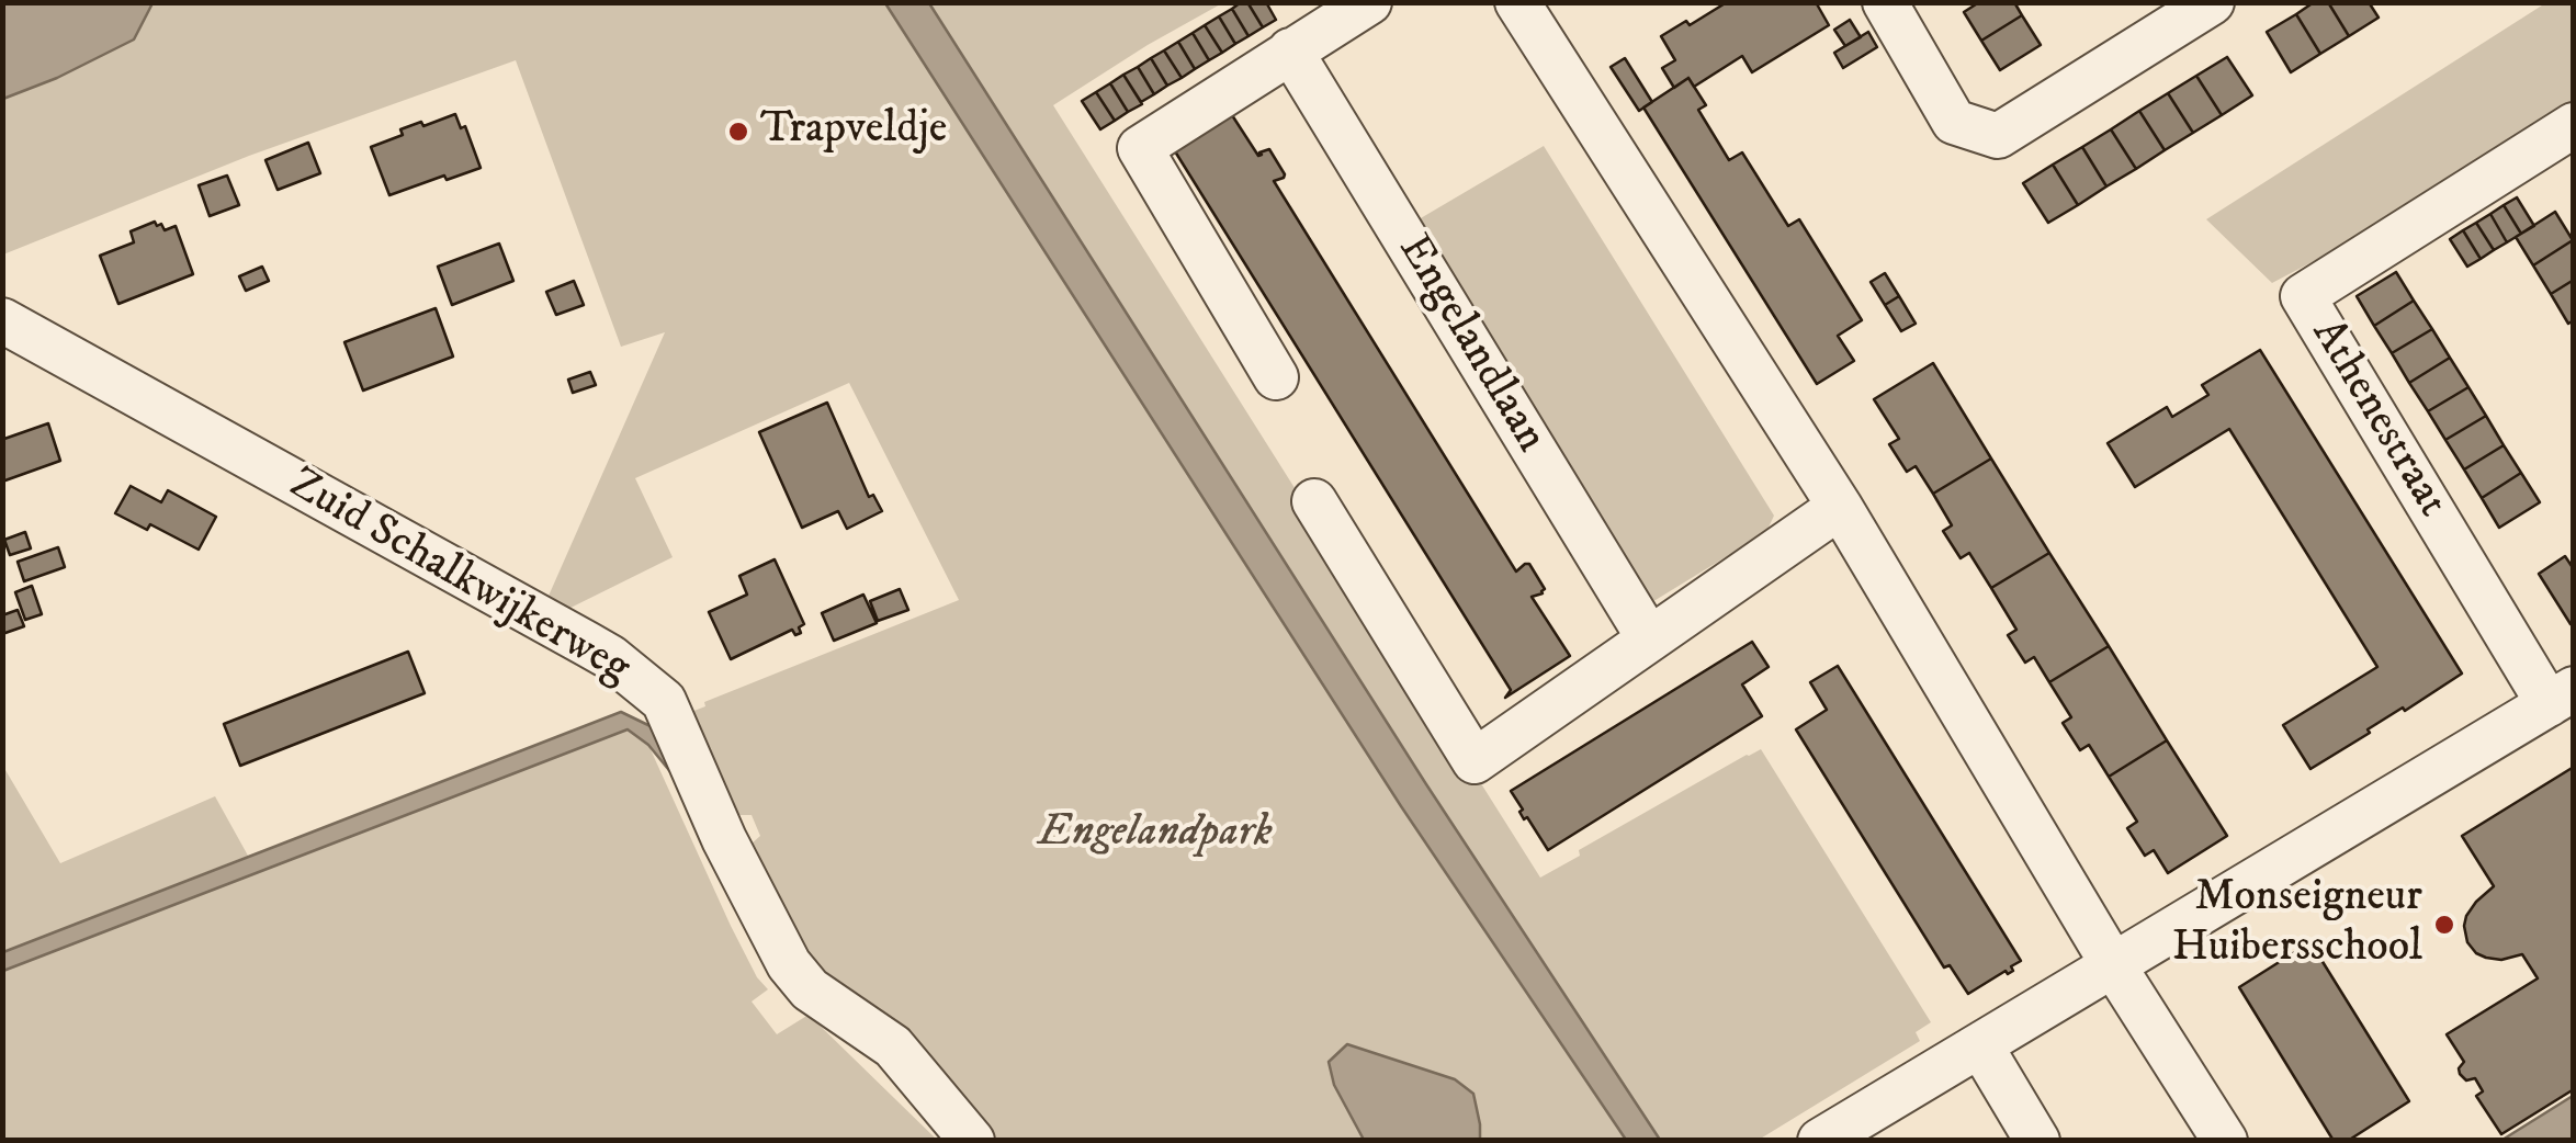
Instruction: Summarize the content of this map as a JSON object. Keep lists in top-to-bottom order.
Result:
{
  "streets": {
    "street": ["Engelandlaan", "Athenestraat", "Zuid Schalkwijkerweg"]
  },
  "parks": ["Engelandpark"],
  "places": ["Trapveldje", "Monseigneur Huibersschool"]
}
